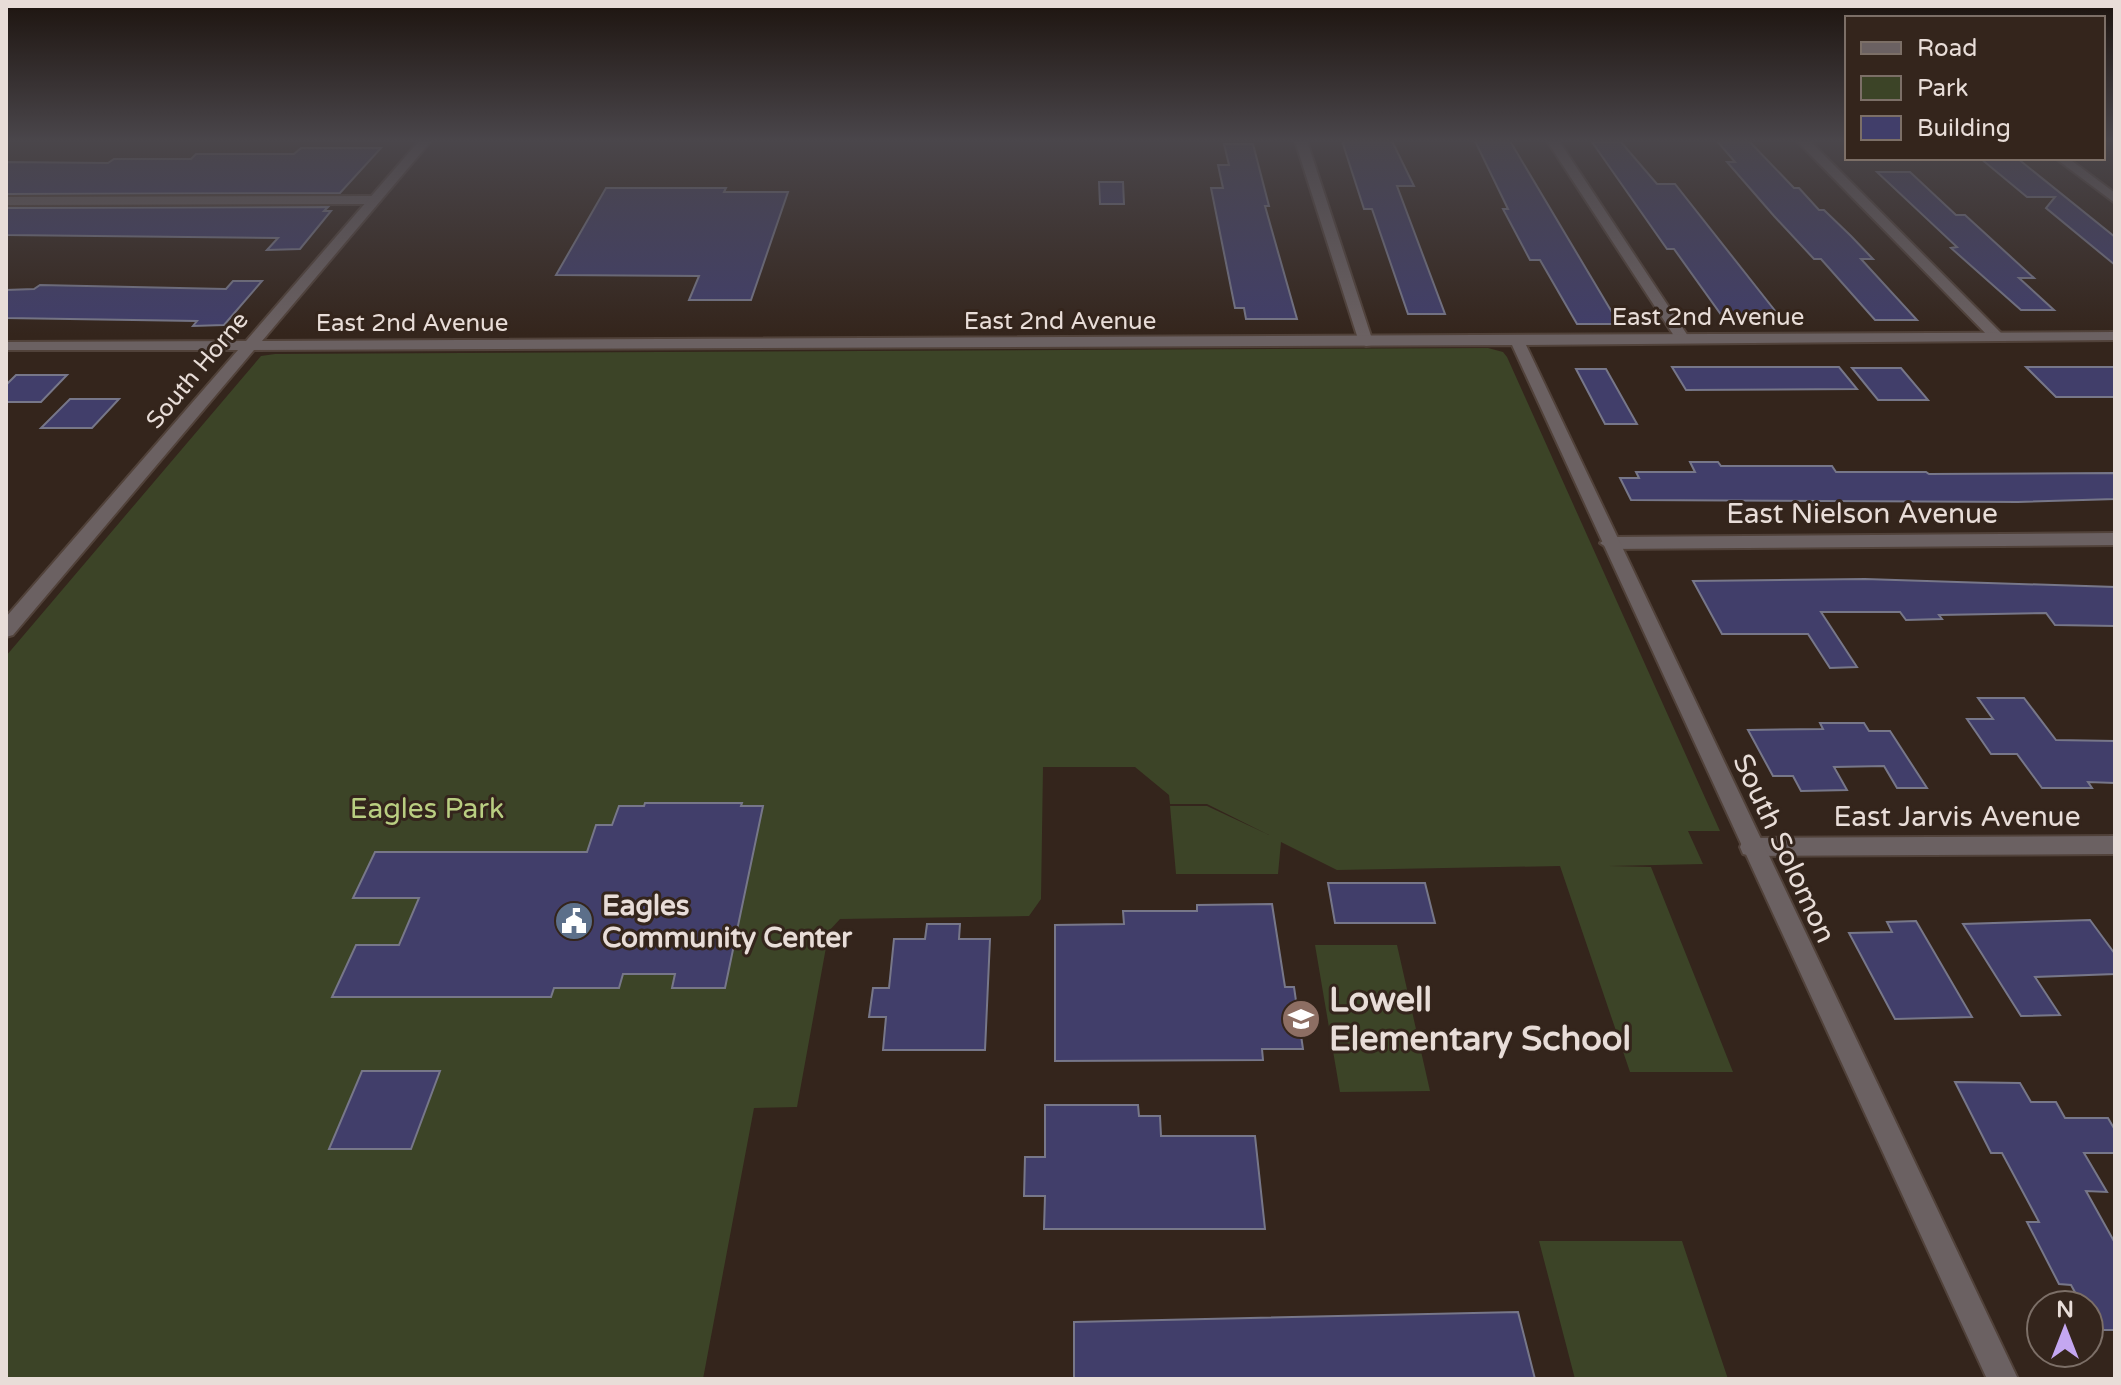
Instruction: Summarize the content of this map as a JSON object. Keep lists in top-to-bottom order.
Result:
{
  "streets": {
    "street": [
      "East 2nd Avenue",
      "South Horne",
      "East Nielson Avenue",
      "East Jarvis Avenue",
      "South Solomon"
    ]
  },
  "crossings": [
    ["East 2nd Avenue", "South Horne"],
    ["East 2nd Avenue", "South Solomon"],
    ["East Nielson Avenue", "South Solomon"],
    ["East Jarvis Avenue", "South Solomon"]
  ],
  "parks": ["Eagles Park"],
  "places": {
    "public building": ["Eagles Community Center"],
    "school or university": ["Lowell Elementary School"]
  },
  "legend": ["Road", "Park", "Building"],
  "north": "top"
}
